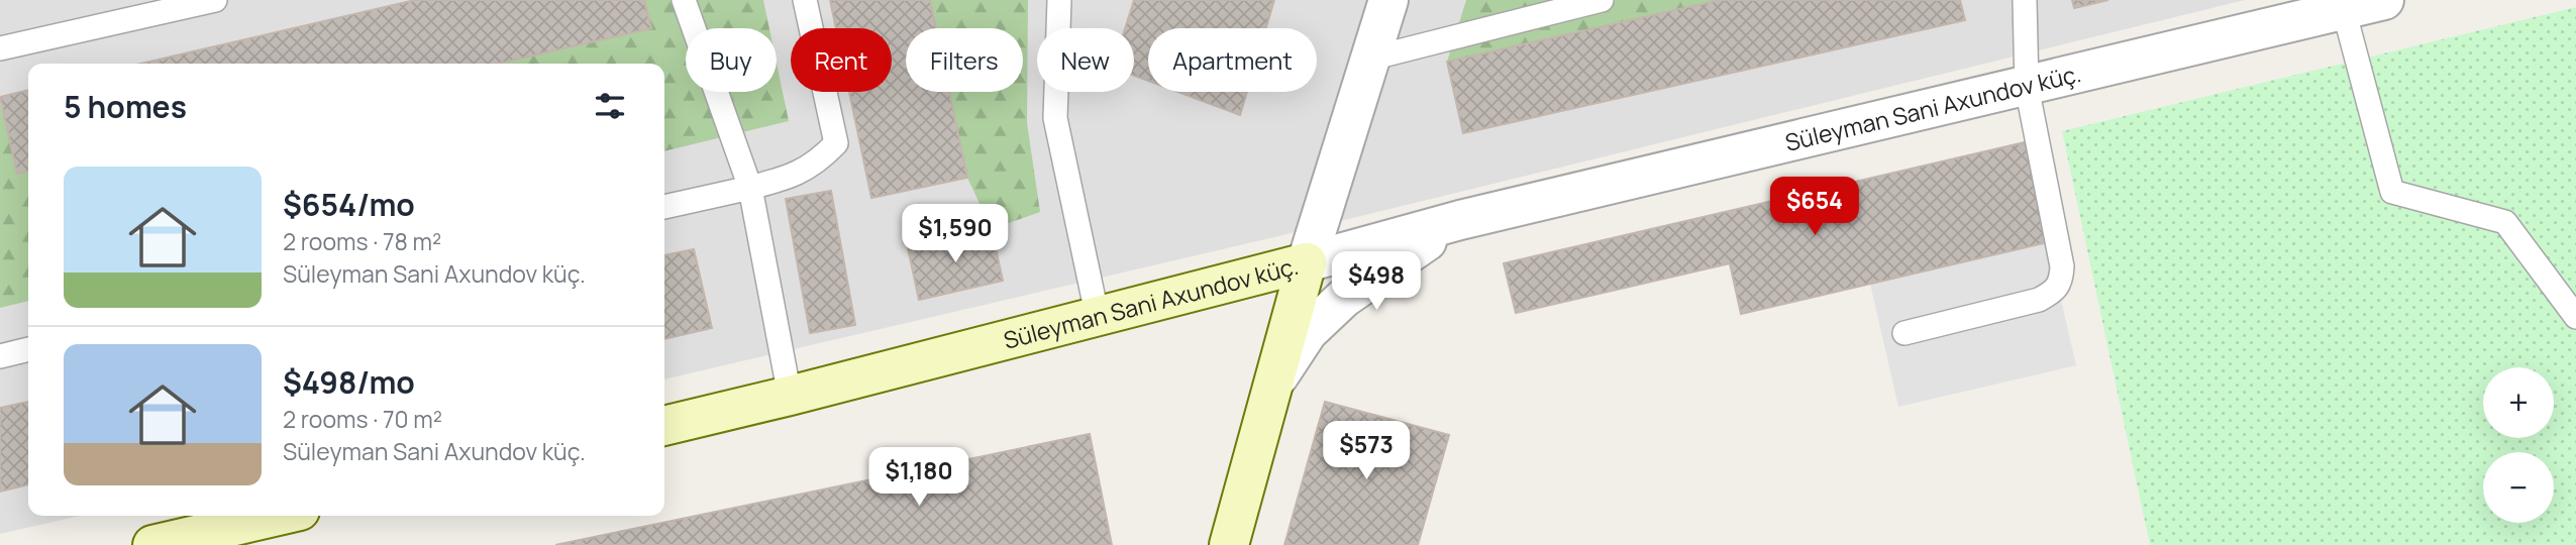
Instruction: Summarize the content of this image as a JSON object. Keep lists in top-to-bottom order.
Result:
{
  "streets": {
    "main road": ["Süleyman Sani Axundov küç."]
  },
  "page": {
    "chip": [
      "Buy",
      "Rent",
      "Filters",
      "New",
      "Apartment"
    ],
    "heading": "5 homes",
    "list": [
      {
        "name": "$654/mo",
        "note": "2 rooms · 78 m² · Süleyman Sani Axundov küç."
      },
      {
        "name": "$498/mo",
        "note": "2 rooms · 70 m² · Süleyman Sani Axundov küç."
      }
    ],
    "price": [
      "$654",
      "$1,590",
      "$498",
      "$573",
      "$1,180"
    ],
    "map_buttons": ["+", "−"]
  }
}
